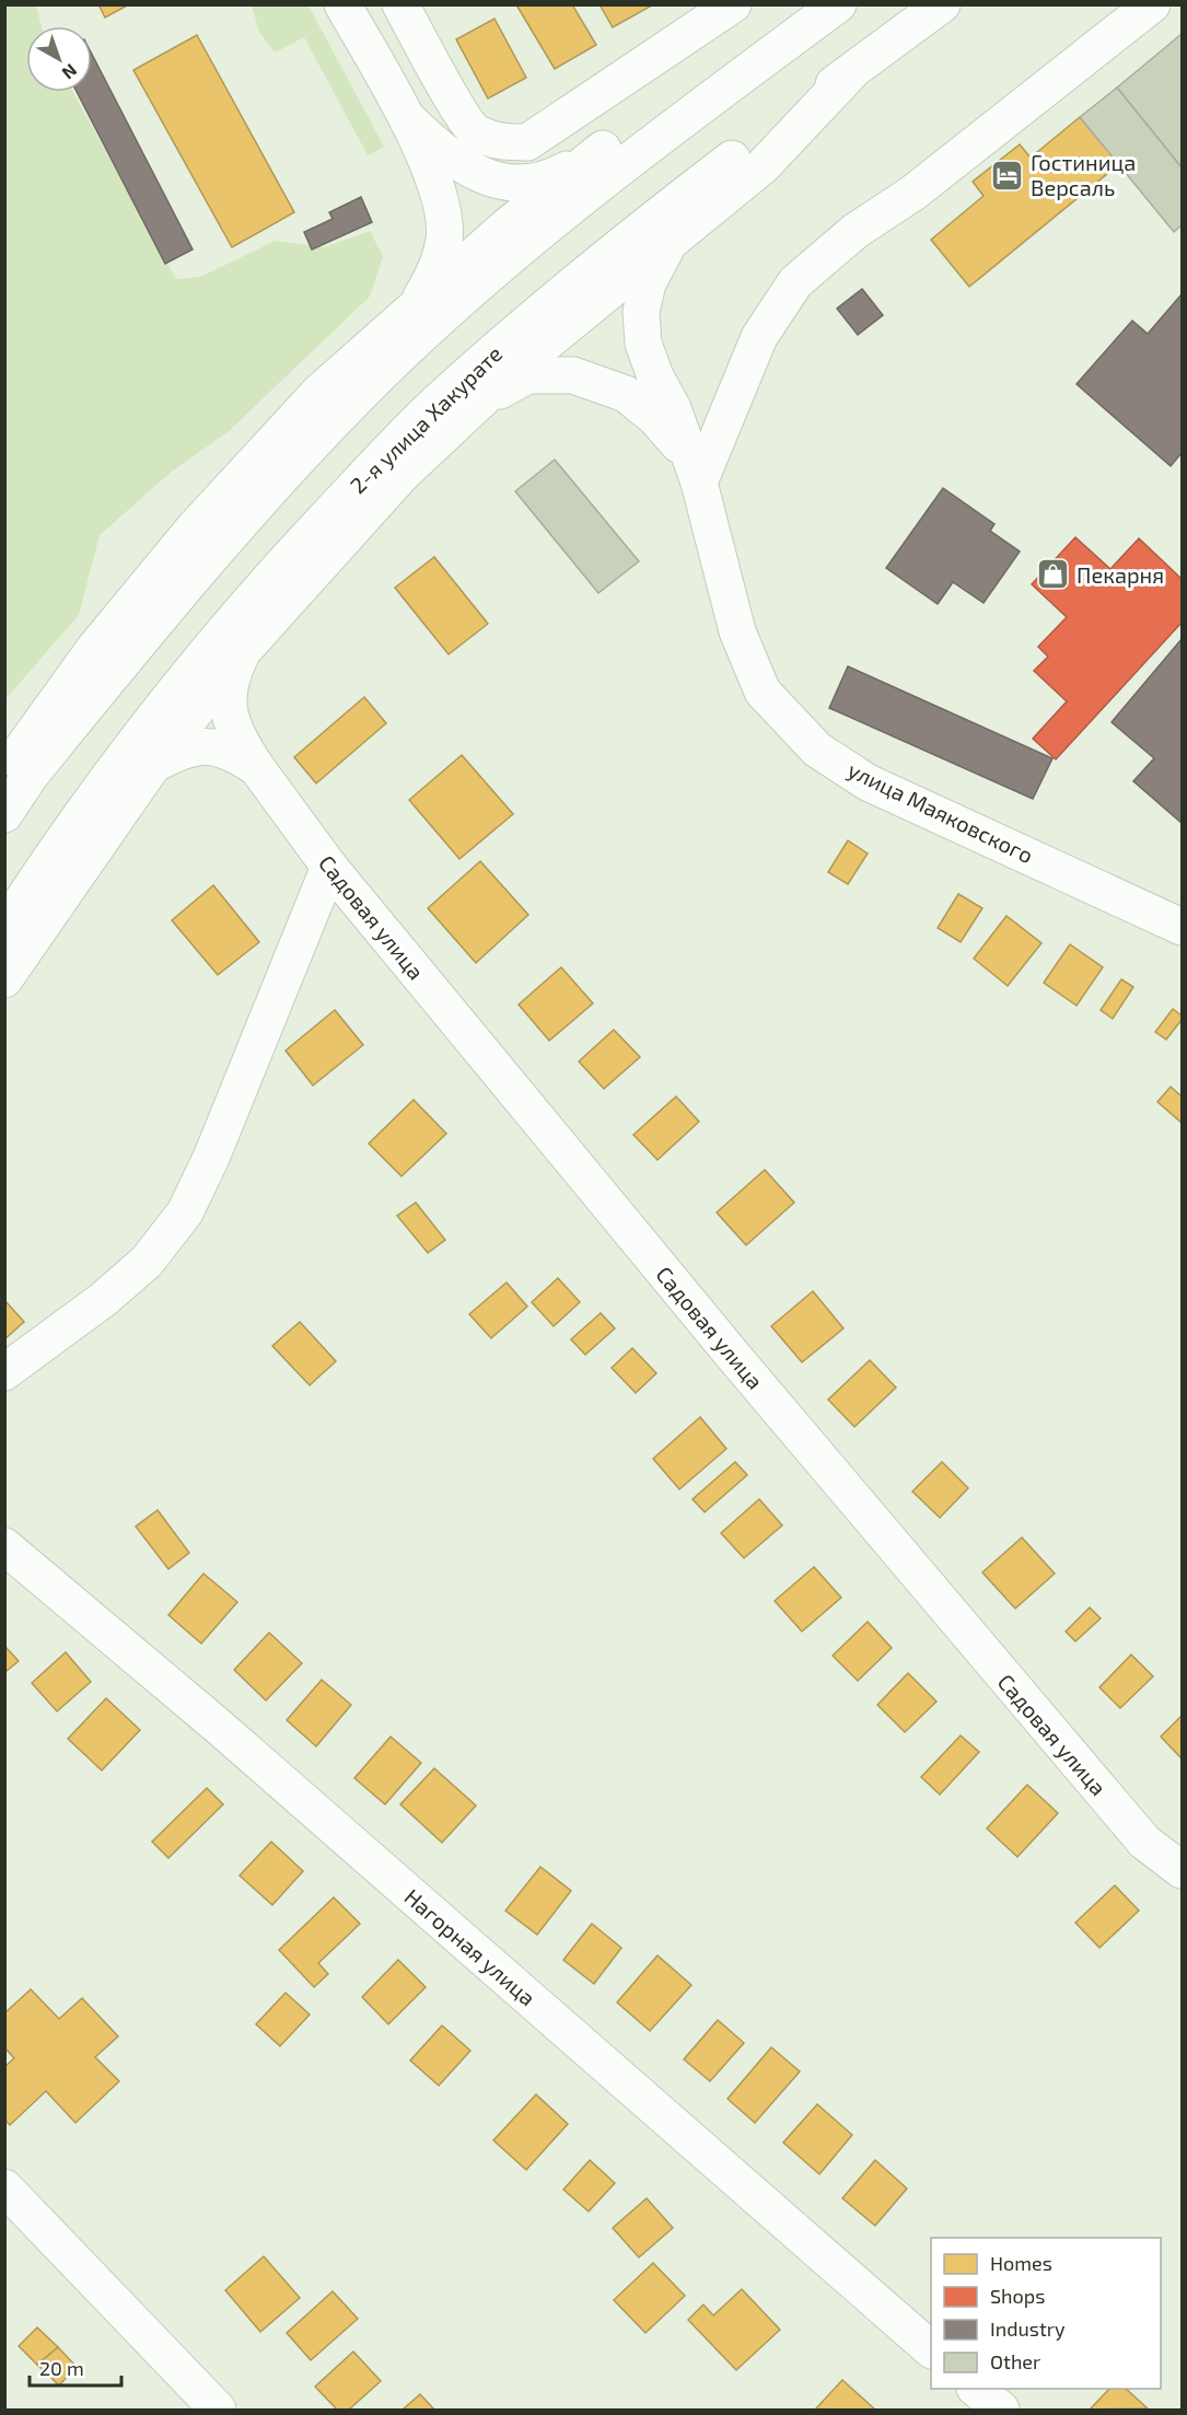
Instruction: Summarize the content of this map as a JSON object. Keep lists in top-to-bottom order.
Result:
{
  "streets": {
    "main road": [
      "2-я улица Хакурате",
      "улица Маяковского",
      "Садовая улица",
      "Нагорная улица"
    ]
  },
  "places": {
    "hotel": ["Гостиница Версаль"],
    "shop": ["Пекарня"]
  },
  "legend": [
    "Homes",
    "Shops",
    "Industry",
    "Other"
  ],
  "scale_bar": "20 m",
  "north": "bottom right"
}
